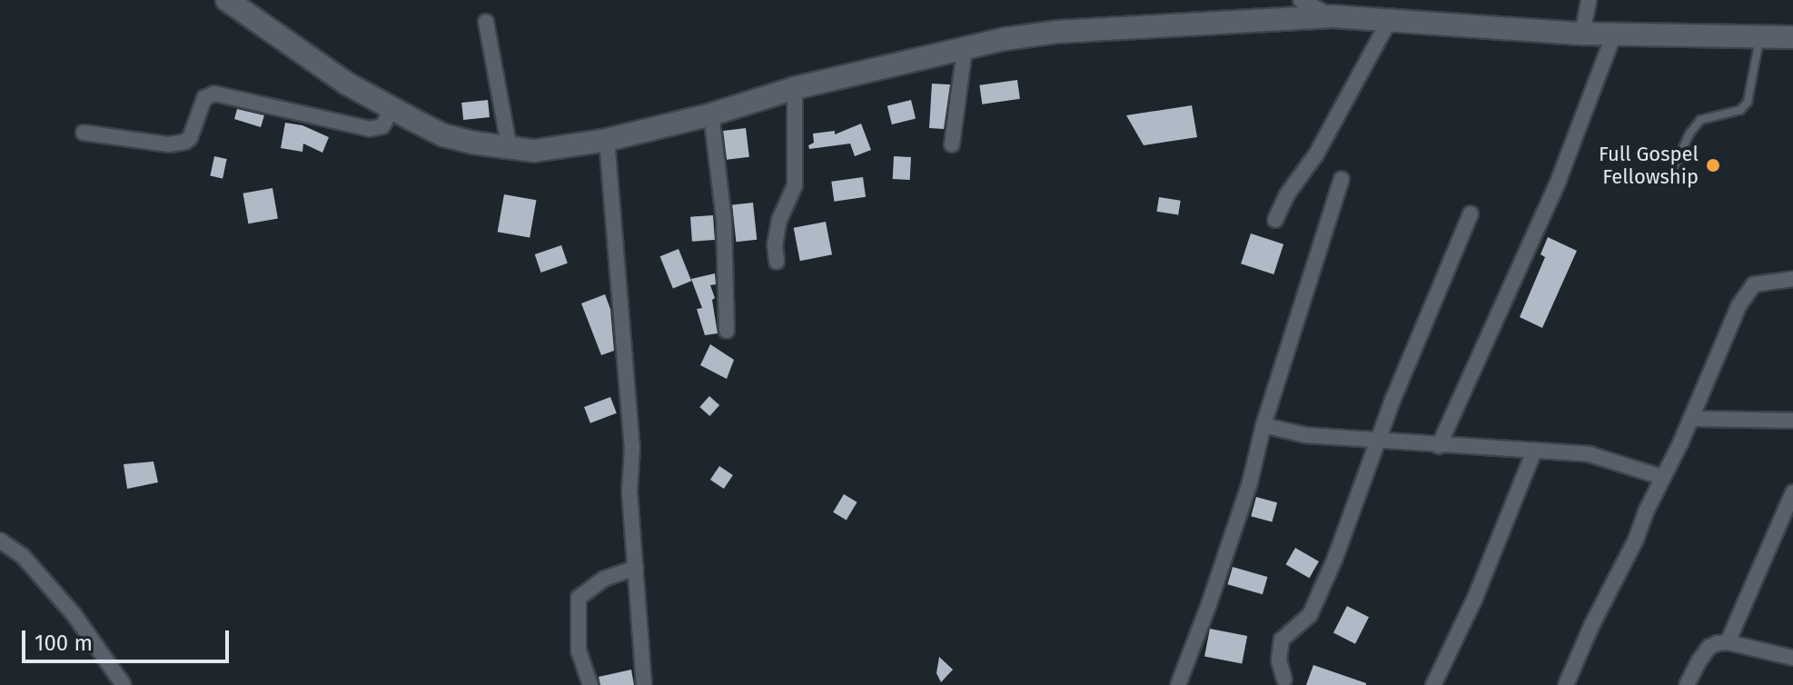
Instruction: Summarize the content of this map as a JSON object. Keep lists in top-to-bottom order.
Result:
{
  "places": ["Full Gospel Fellowship"],
  "scale_bar": "100 m"
}
